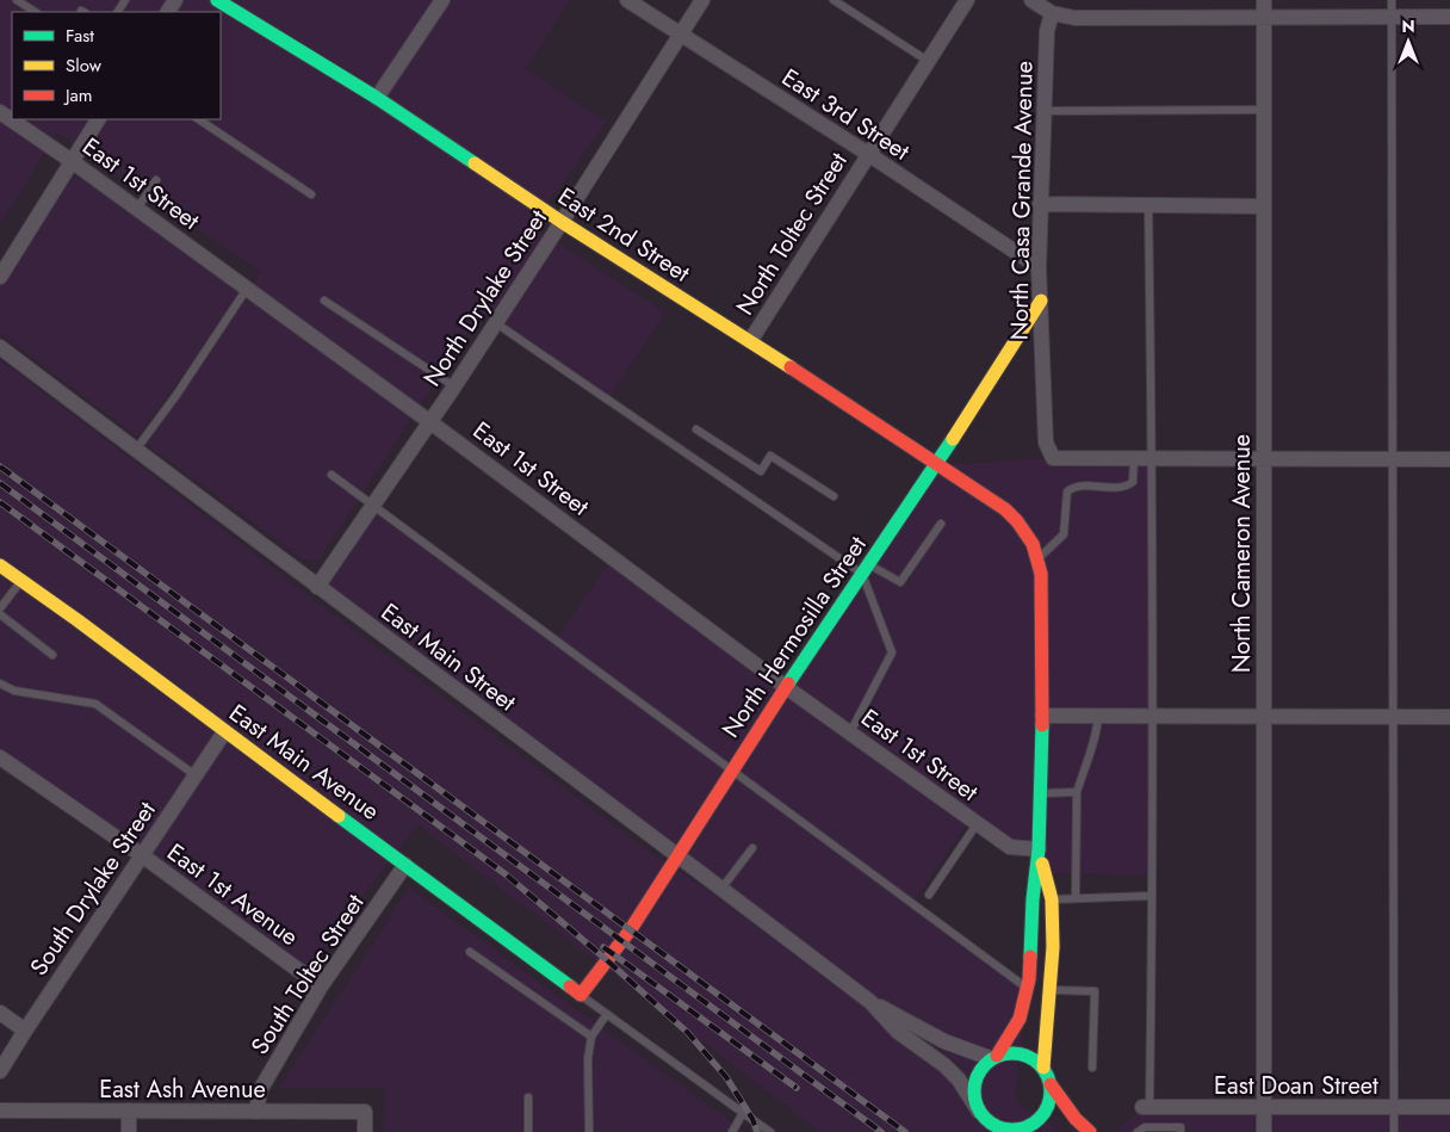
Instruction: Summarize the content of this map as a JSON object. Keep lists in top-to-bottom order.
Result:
{
  "streets": {
    "main road": ["East 2nd Street", "North Hermosilla Street", "East Main Avenue"],
    "street": [
      "East 3rd Street",
      "East 1st Street",
      "North Casa Grande Avenue",
      "North Toltec Street",
      "North Drylake Street",
      "North Cameron Avenue",
      "East Main Street",
      "South Drylake Street",
      "East 1st Avenue",
      "South Toltec Street",
      "East Doan Street",
      "East Ash Avenue"
    ]
  },
  "crossings": [
    ["East 3rd Street", "North Casa Grande Avenue"],
    ["East 3rd Street", "North Toltec Street"],
    ["East 3rd Street", "North Drylake Street"],
    ["East 1st Street", "North Drylake Street"],
    ["East 1st Street", "North Hermosilla Street"],
    ["North Casa Grande Avenue", "North Hermosilla Street"],
    ["North Toltec Street", "East 2nd Street"],
    ["East 2nd Street", "North Drylake Street"],
    ["East 2nd Street", "North Hermosilla Street"],
    ["North Drylake Street", "East Main Street"],
    ["North Cameron Avenue", "East Doan Street"],
    ["North Hermosilla Street", "East Main Street"],
    ["North Hermosilla Street", "East Main Avenue"],
    ["East Main Avenue", "South Drylake Street"],
    ["East Main Avenue", "South Toltec Street"],
    ["South Drylake Street", "East 1st Avenue"],
    ["East 1st Avenue", "South Toltec Street"],
    ["South Toltec Street", "East Ash Avenue"]
  ],
  "legend": ["Fast", "Slow", "Jam"],
  "north": "top"
}
